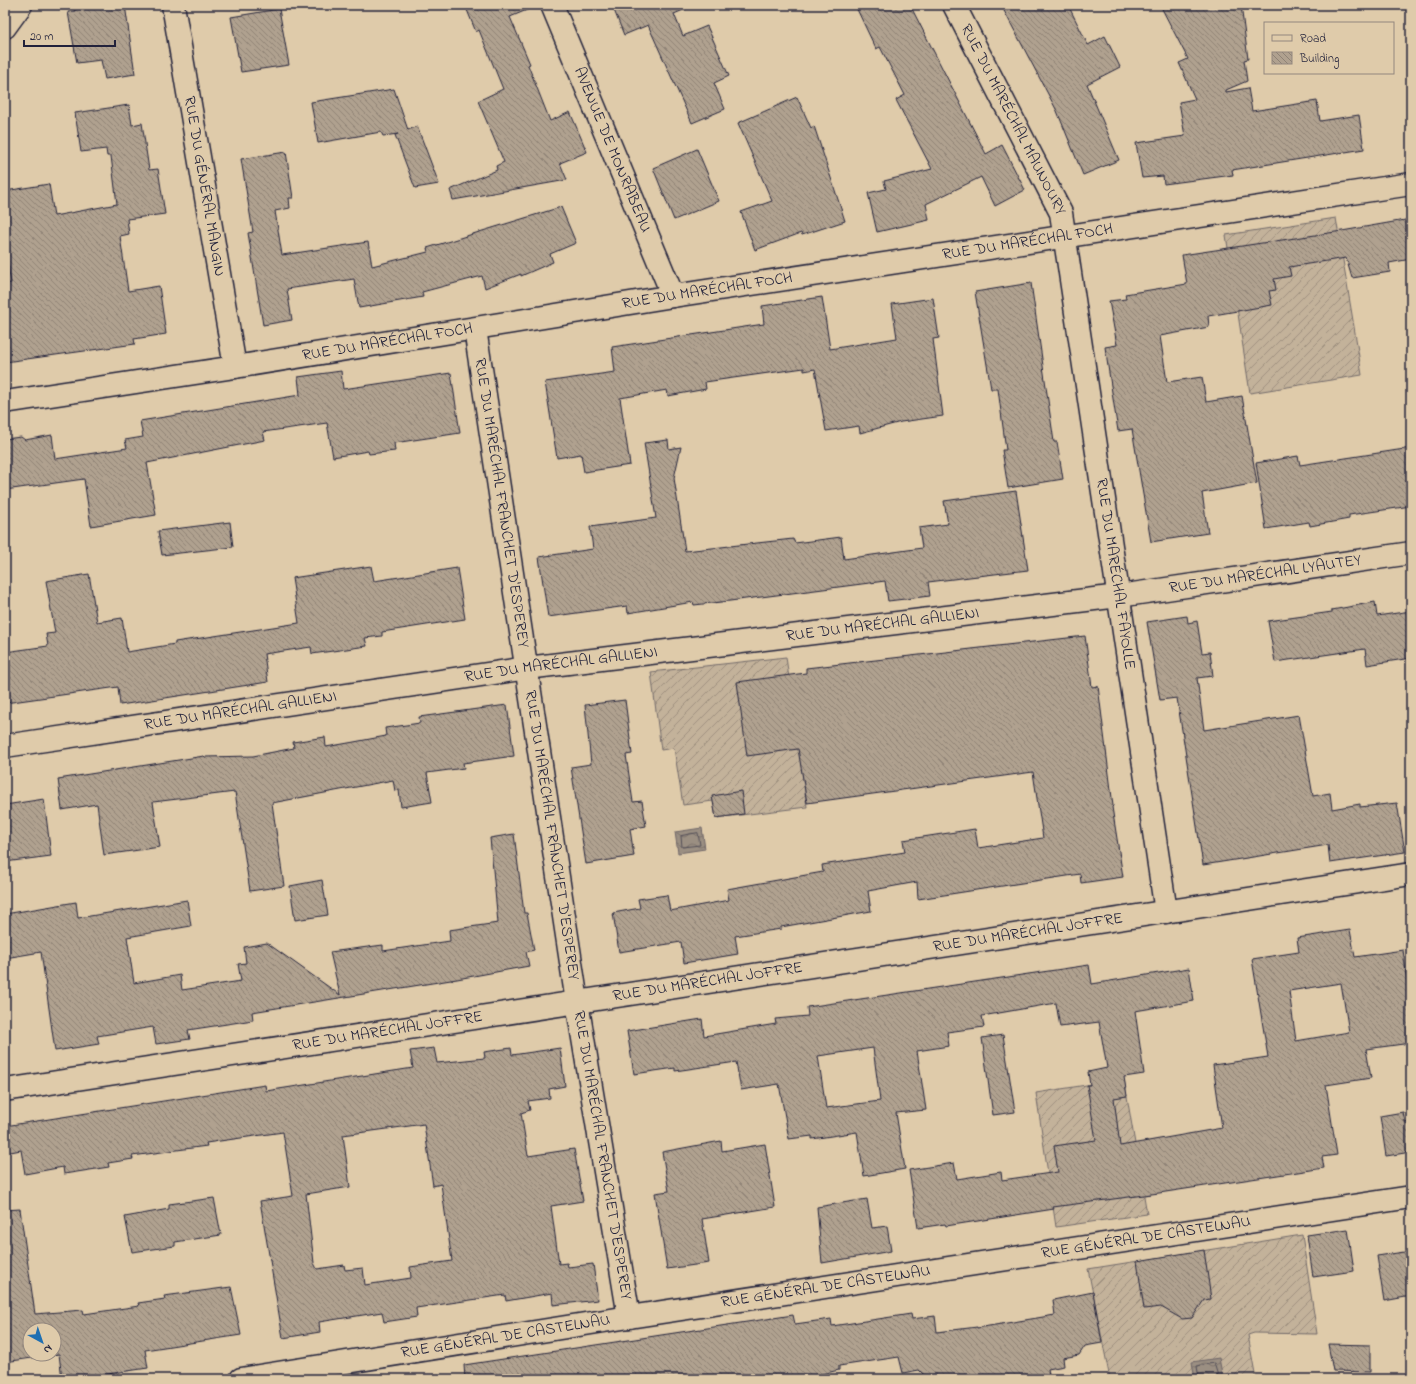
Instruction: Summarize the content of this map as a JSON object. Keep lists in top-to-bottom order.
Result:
{
  "streets": {
    "street": [
      "RUE DU MARÉCHAL MAUNOURY",
      "AVENUE DE MONRABEAU",
      "RUE DU GÉNÉRAL MANGIN",
      "RUE DU MARÉCHAL FOCH",
      "RUE DU MARÉCHAL FRANCHET D'ESPEREY",
      "RUE DU MARÉCHAL FAYOLLE",
      "RUE DU MARÉCHAL LYAUTEY",
      "RUE DU MARÉCHAL GALLIENI",
      "RUE DU MARÉCHAL JOFFRE",
      "RUE GÉNÉRAL DE CASTELNAU"
    ]
  },
  "crossings": [
    ["RUE DU MARÉCHAL MAUNOURY", "RUE DU MARÉCHAL FOCH"],
    ["RUE DU MARÉCHAL MAUNOURY", "RUE DU MARÉCHAL FAYOLLE"],
    ["AVENUE DE MONRABEAU", "RUE DU MARÉCHAL FOCH"],
    ["RUE DU GÉNÉRAL MANGIN", "RUE DU MARÉCHAL FOCH"],
    ["RUE DU MARÉCHAL FOCH", "RUE DU MARÉCHAL FRANCHET D'ESPEREY"],
    ["RUE DU MARÉCHAL FOCH", "RUE DU MARÉCHAL FAYOLLE"],
    ["RUE DU MARÉCHAL FRANCHET D'ESPEREY", "RUE DU MARÉCHAL GALLIENI"],
    ["RUE DU MARÉCHAL FRANCHET D'ESPEREY", "RUE DU MARÉCHAL JOFFRE"],
    ["RUE DU MARÉCHAL FRANCHET D'ESPEREY", "RUE GÉNÉRAL DE CASTELNAU"],
    ["RUE DU MARÉCHAL FAYOLLE", "RUE DU MARÉCHAL LYAUTEY"],
    ["RUE DU MARÉCHAL FAYOLLE", "RUE DU MARÉCHAL GALLIENI"],
    ["RUE DU MARÉCHAL FAYOLLE", "RUE DU MARÉCHAL JOFFRE"],
    ["RUE DU MARÉCHAL LYAUTEY", "RUE DU MARÉCHAL GALLIENI"]
  ],
  "legend": ["Road", "Building"],
  "scale_bar": "20 m",
  "north": "bottom right"
}
